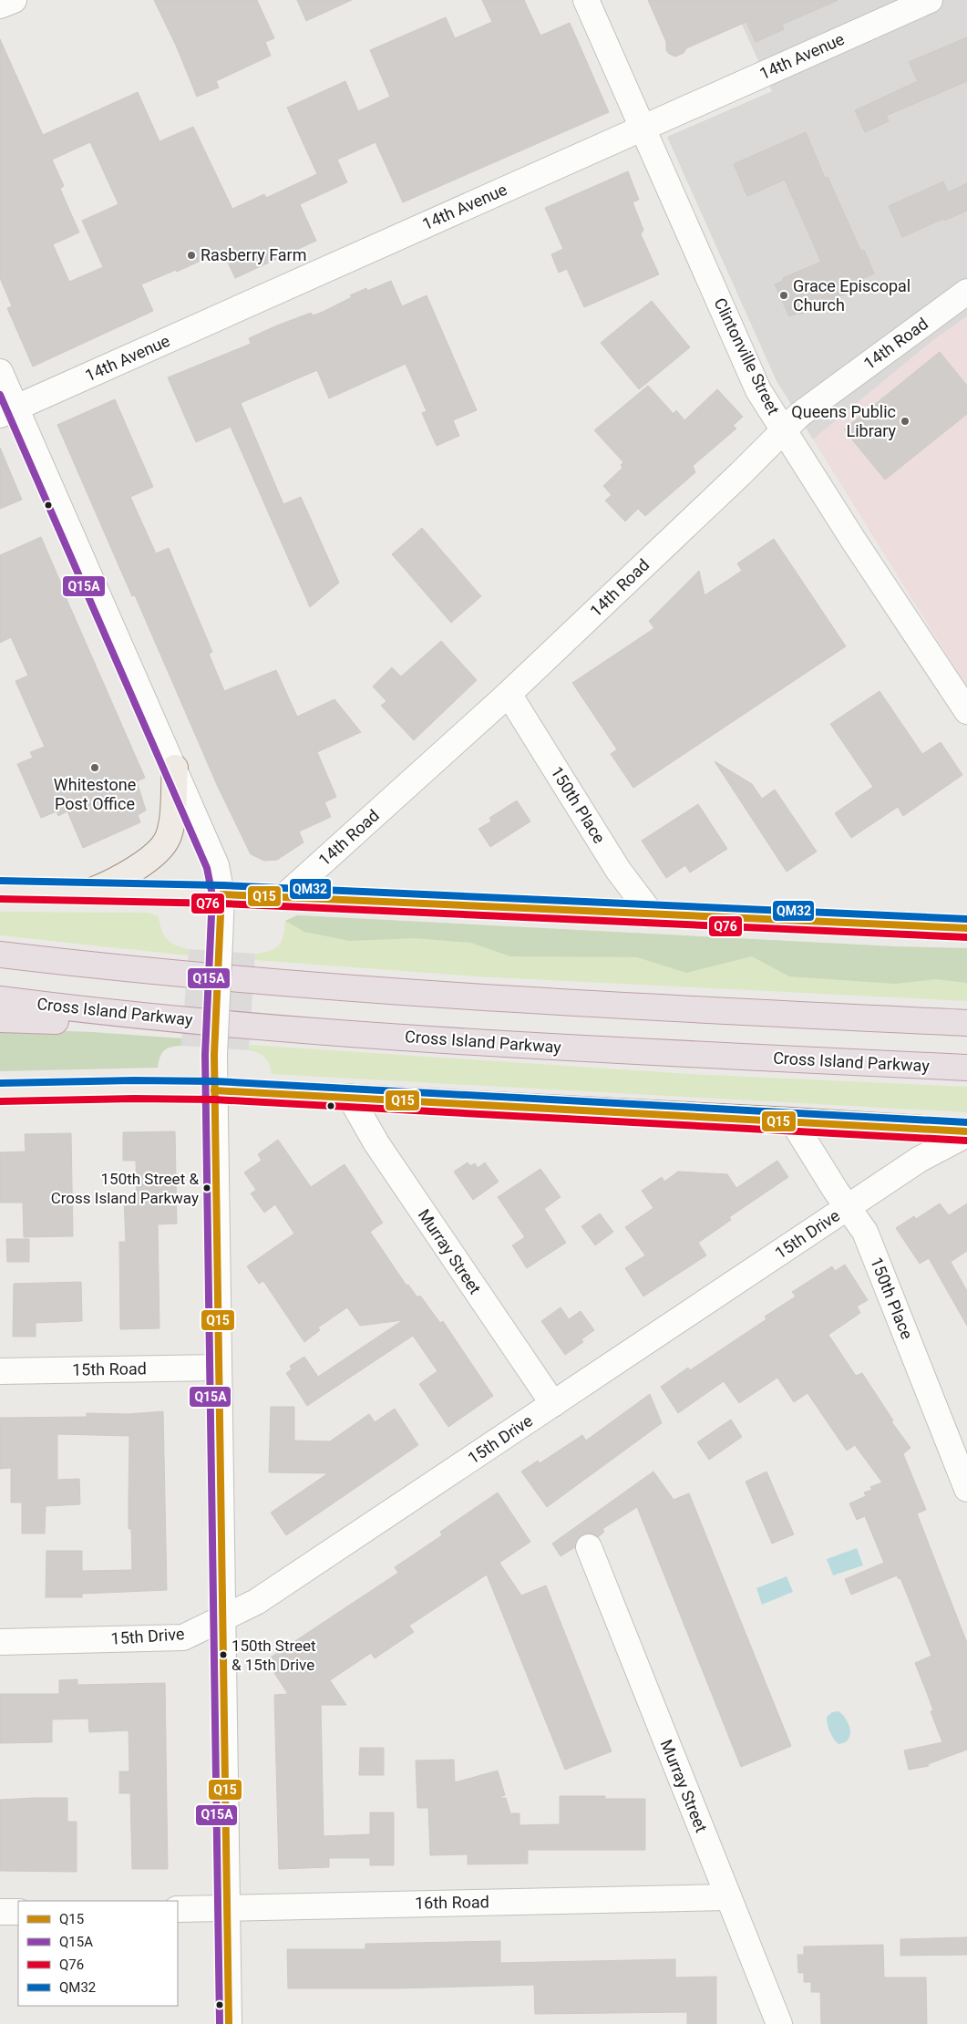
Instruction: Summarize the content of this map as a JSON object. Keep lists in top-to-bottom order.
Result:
{
  "streets": {
    "highway": ["Cross Island Parkway"],
    "street": [
      "14th Avenue",
      "14th Road",
      "Clintonville Street",
      "150th Place",
      "15th Drive",
      "Murray Street",
      "15th Road",
      "16th Road"
    ]
  },
  "crossings": [
    ["14th Avenue", "Clintonville Street"],
    ["14th Road", "Clintonville Street"],
    ["14th Road", "150th Place"],
    ["150th Place", "15th Drive"],
    ["15th Drive", "Murray Street"],
    ["Murray Street", "16th Road"]
  ],
  "places": [
    "Rasberry Farm",
    "Grace Episcopal Church",
    "Queens Public Library",
    "Whitestone Post Office",
    "150th Street & Cross Island Parkway",
    "150th Street & 15th Drive"
  ],
  "lines": [
    "transit line Q15A",
    "transit line QM32",
    "transit line Q15",
    "transit line Q76"
  ],
  "legend": [
    "Q15",
    "Q15A",
    "Q76",
    "QM32"
  ]
}
